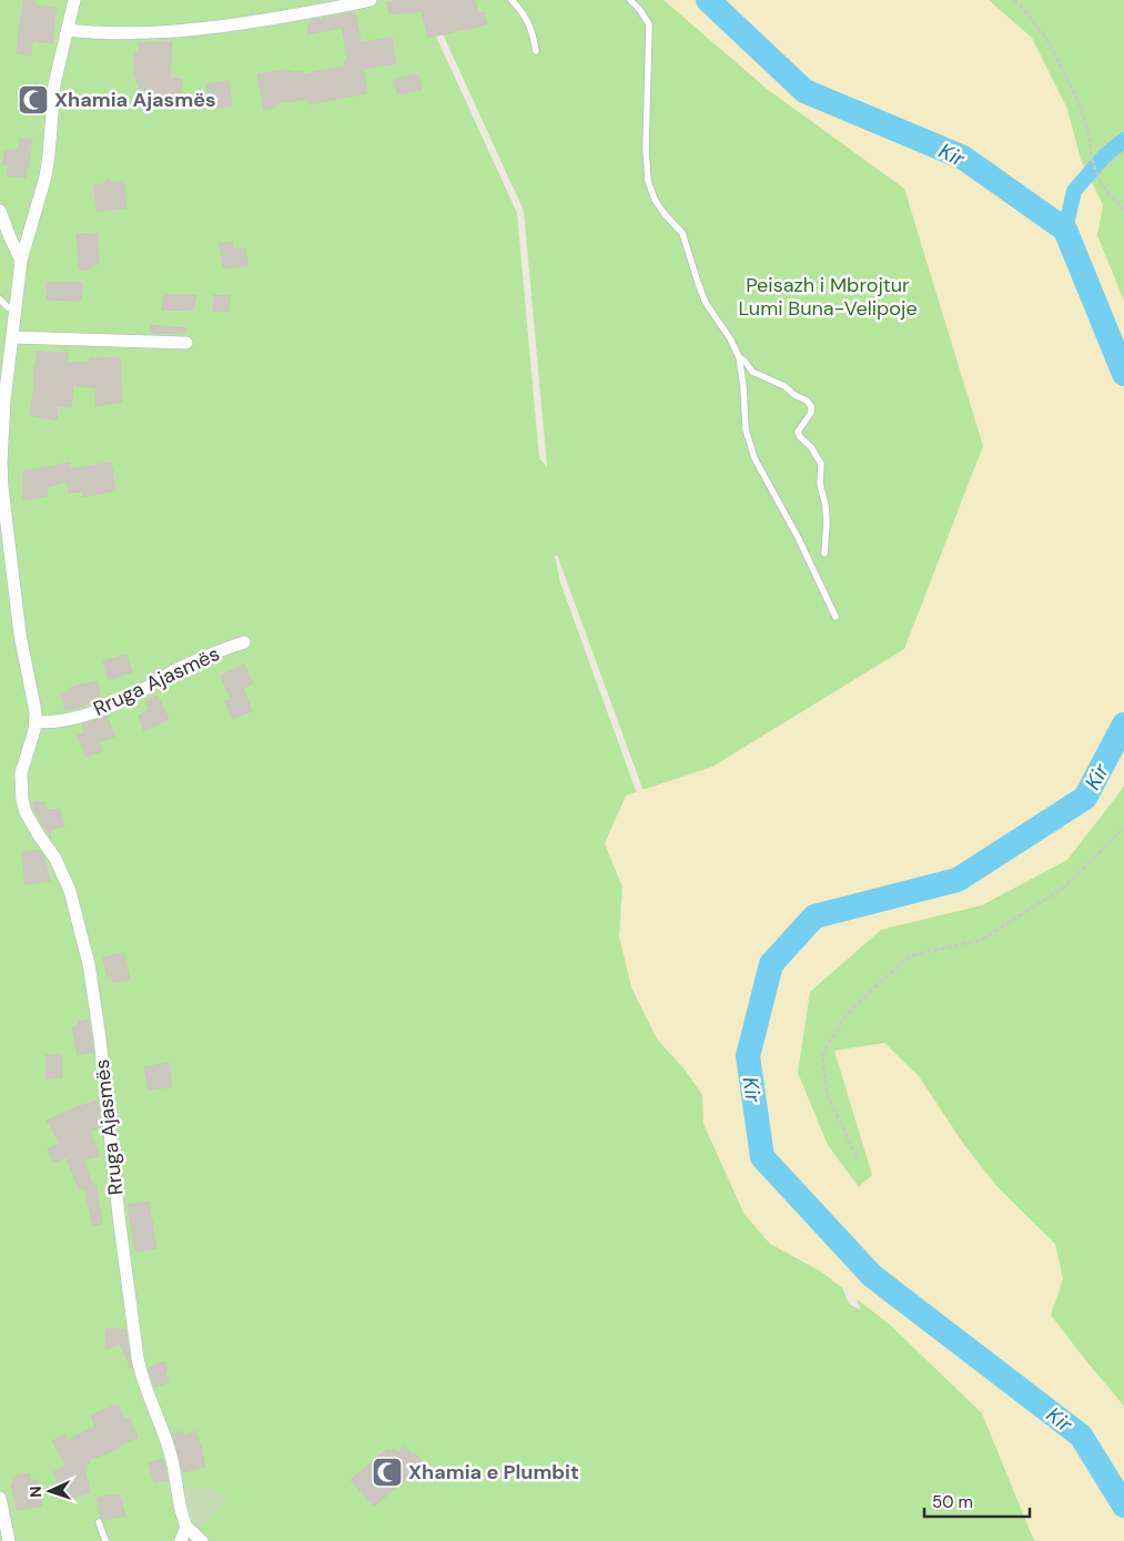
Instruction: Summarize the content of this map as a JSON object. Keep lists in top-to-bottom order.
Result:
{
  "streets": {
    "street": ["Rruga Ajasmës"]
  },
  "water": ["Kir"],
  "parks": ["Peisazh i Mbrojtur Lumi Buna-Velipoje"],
  "places": {
    "mosque": ["Xhamia Ajasmës", "Xhamia e Plumbit"]
  },
  "scale_bar": "50 m",
  "north": "left"
}
